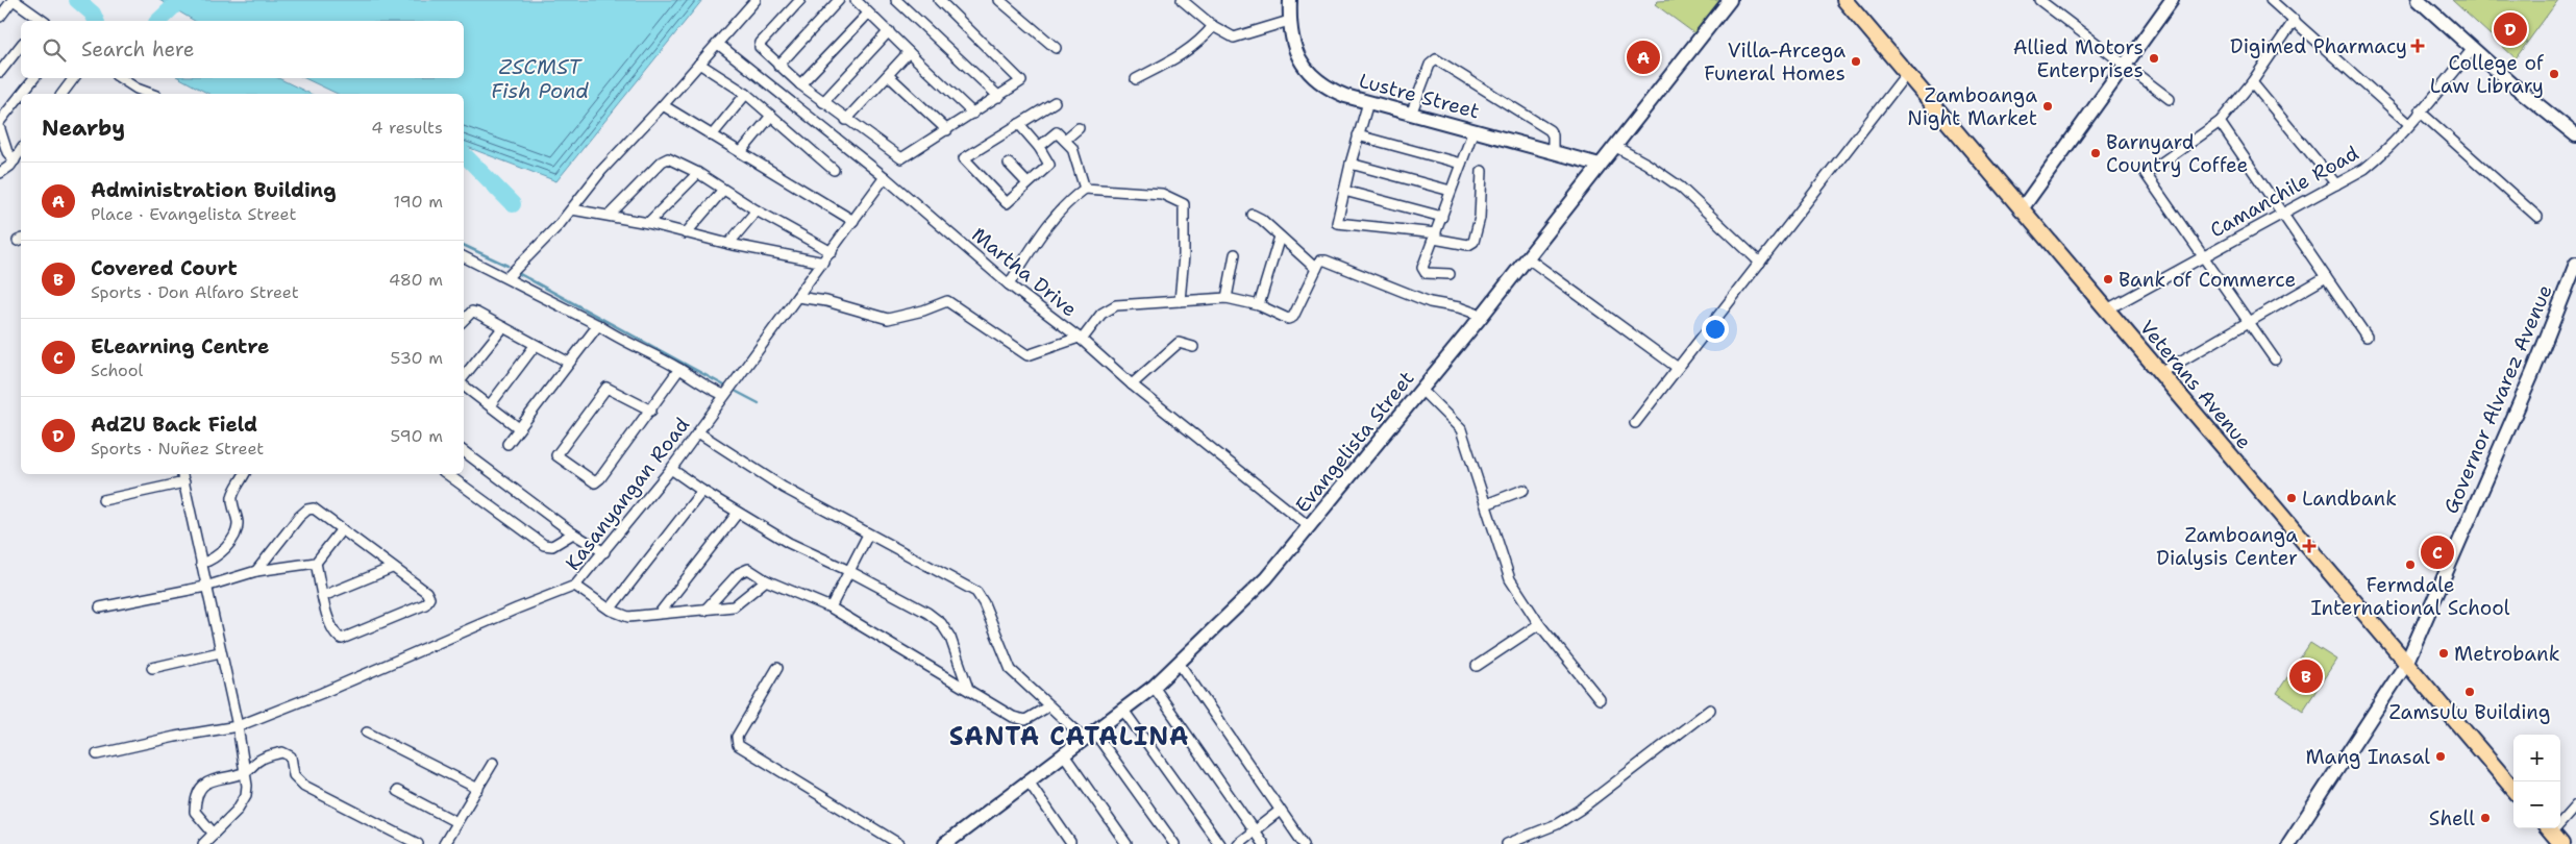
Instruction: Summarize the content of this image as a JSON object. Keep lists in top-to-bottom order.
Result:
{
  "streets": {
    "main road": [
      "Lustre Street",
      "Veterans Avenue",
      "Governor Alvarez Avenue",
      "Evangelista Street"
    ],
    "street": ["Camanchile Road", "Martha Drive", "Kasanyangan Road"]
  },
  "crossings": [
    ["Lustre Street", "Evangelista Street"],
    ["Camanchile Road", "Veterans Avenue"],
    ["Martha Drive", "Evangelista Street"],
    ["Martha Drive", "Kasanyangan Road"],
    ["Veterans Avenue", "Governor Alvarez Avenue"]
  ],
  "districts": ["SANTA CATALINA"],
  "water": ["ZSCMST Fish Pond"],
  "places": {
    "health": ["Digimed Pharmacy", "Zamboanga Dialysis Center"],
    "other": [
      "Allied Motors Enterprises",
      "Villa-Arcega Funeral Homes",
      "College of Law Library",
      "Zamboanga Night Market",
      "Barnyard Country Coffee",
      "Bank of Commerce",
      "Landbank",
      "Fermdale International School",
      "Metrobank",
      "Zamsulu Building",
      "Mang Inasal",
      "Shell"
    ]
  },
  "page": {
    "pins": [
      "D",
      "A",
      "C",
      "B"
    ],
    "search": "Search here",
    "heading": ["Nearby", "4 results"],
    "list": [
      {
        "mark": "A",
        "name": "Administration Building",
        "note": "Place · Evangelista Street",
        "value": "190 m"
      },
      {
        "mark": "B",
        "name": "Covered Court",
        "note": "Sports · Don Alfaro Street",
        "value": "480 m"
      },
      {
        "mark": "C",
        "name": "ELearning Centre",
        "note": "School",
        "value": "530 m"
      },
      {
        "mark": "D",
        "name": "AdZU Back Field",
        "note": "Sports · Nuñez Street",
        "value": "590 m"
      }
    ],
    "map_buttons": ["+", "−"]
  }
}
